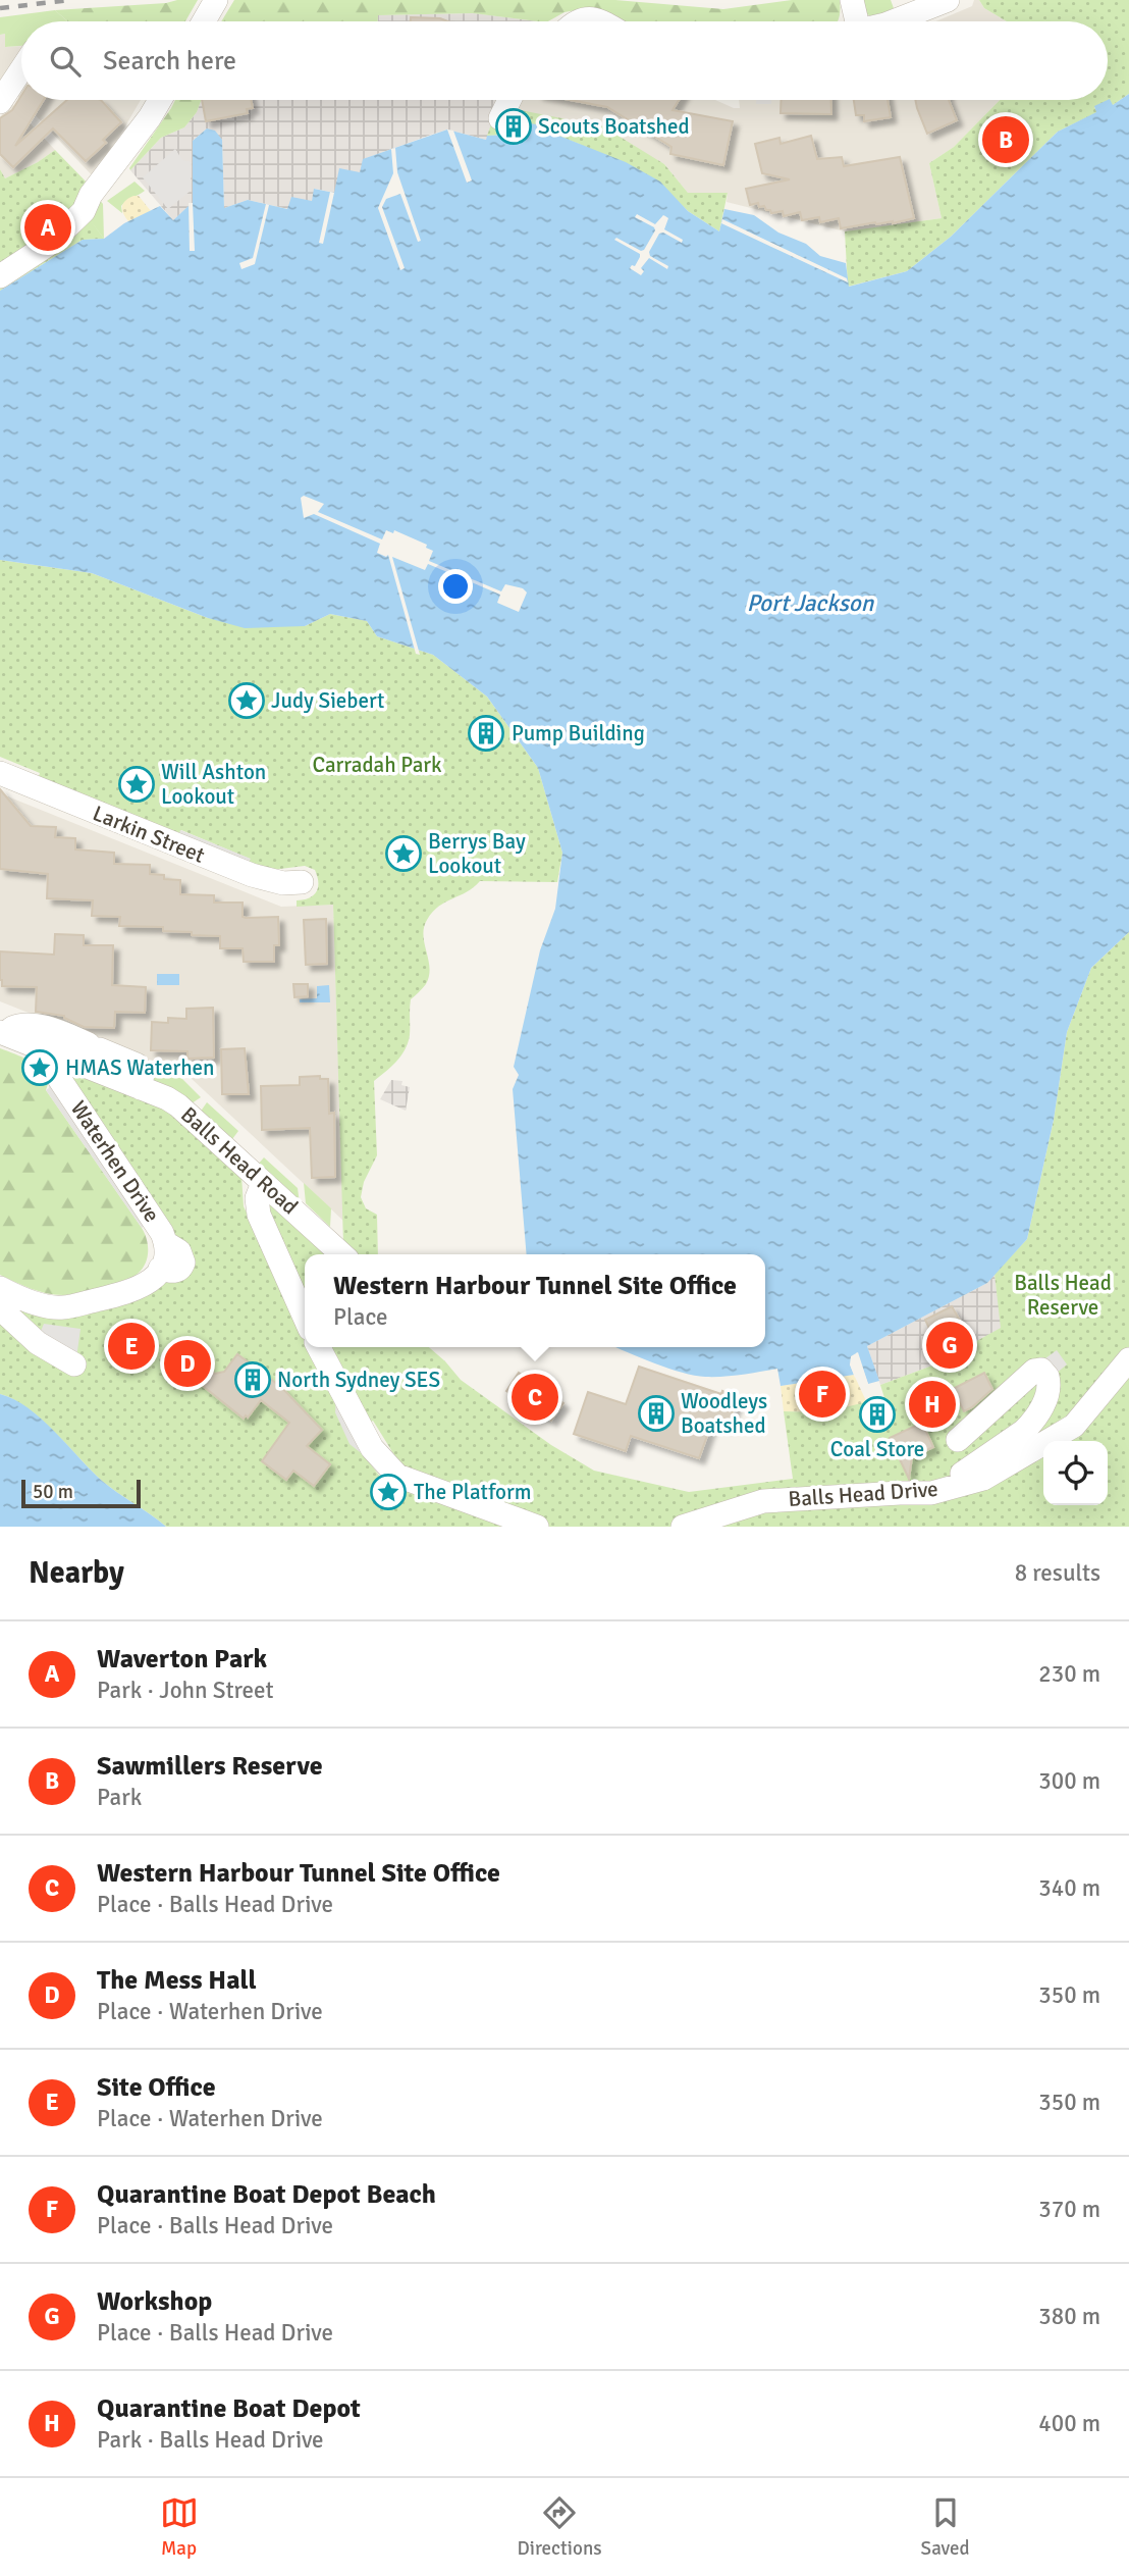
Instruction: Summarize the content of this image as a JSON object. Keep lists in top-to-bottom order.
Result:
{
  "streets": {
    "street": [
      "Larkin Street",
      "Balls Head Road",
      "Waterhen Drive",
      "Balls Head Drive"
    ]
  },
  "crossings": [
    ["Balls Head Road", "Waterhen Drive"]
  ],
  "water": ["Port Jackson"],
  "parks": ["Carradah Park", "Balls Head Reserve"],
  "places": {
    "building": [
      "Scouts Boatshed",
      "Pump Building",
      "North Sydney SES",
      "Woodleys Boatshed",
      "Coal Store"
    ],
    "place": [
      "Judy Siebert",
      "Will Ashton Lookout",
      "Berrys Bay Lookout",
      "HMAS Waterhen",
      "The Platform"
    ]
  },
  "scale_bar": "50 m",
  "page": {
    "search": "Search here",
    "pins": [
      "B",
      "A",
      "G",
      "E",
      "D",
      "F",
      "C",
      "H"
    ],
    "popup": ["Western Harbour Tunnel Site Office", "Place"],
    "scale": "50 m",
    "heading": ["Nearby", "8 results"],
    "list": [
      {
        "mark": "A",
        "name": "Waverton Park",
        "note": "Park · John Street",
        "value": "230 m"
      },
      {
        "mark": "B",
        "name": "Sawmillers Reserve",
        "note": "Park",
        "value": "300 m"
      },
      {
        "mark": "C",
        "name": "Western Harbour Tunnel Site Office",
        "note": "Place · Balls Head Drive",
        "value": "340 m"
      },
      {
        "mark": "D",
        "name": "The Mess Hall",
        "note": "Place · Waterhen Drive",
        "value": "350 m"
      },
      {
        "mark": "E",
        "name": "Site Office",
        "note": "Place · Waterhen Drive",
        "value": "350 m"
      },
      {
        "mark": "F",
        "name": "Quarantine Boat Depot Beach",
        "note": "Place · Balls Head Drive",
        "value": "370 m"
      },
      {
        "mark": "G",
        "name": "Workshop",
        "note": "Place · Balls Head Drive",
        "value": "380 m"
      },
      {
        "mark": "H",
        "name": "Quarantine Boat Depot",
        "note": "Park · Balls Head Drive",
        "value": "400 m"
      }
    ],
    "nav": ["Map", "Directions", "Saved"]
  }
}
